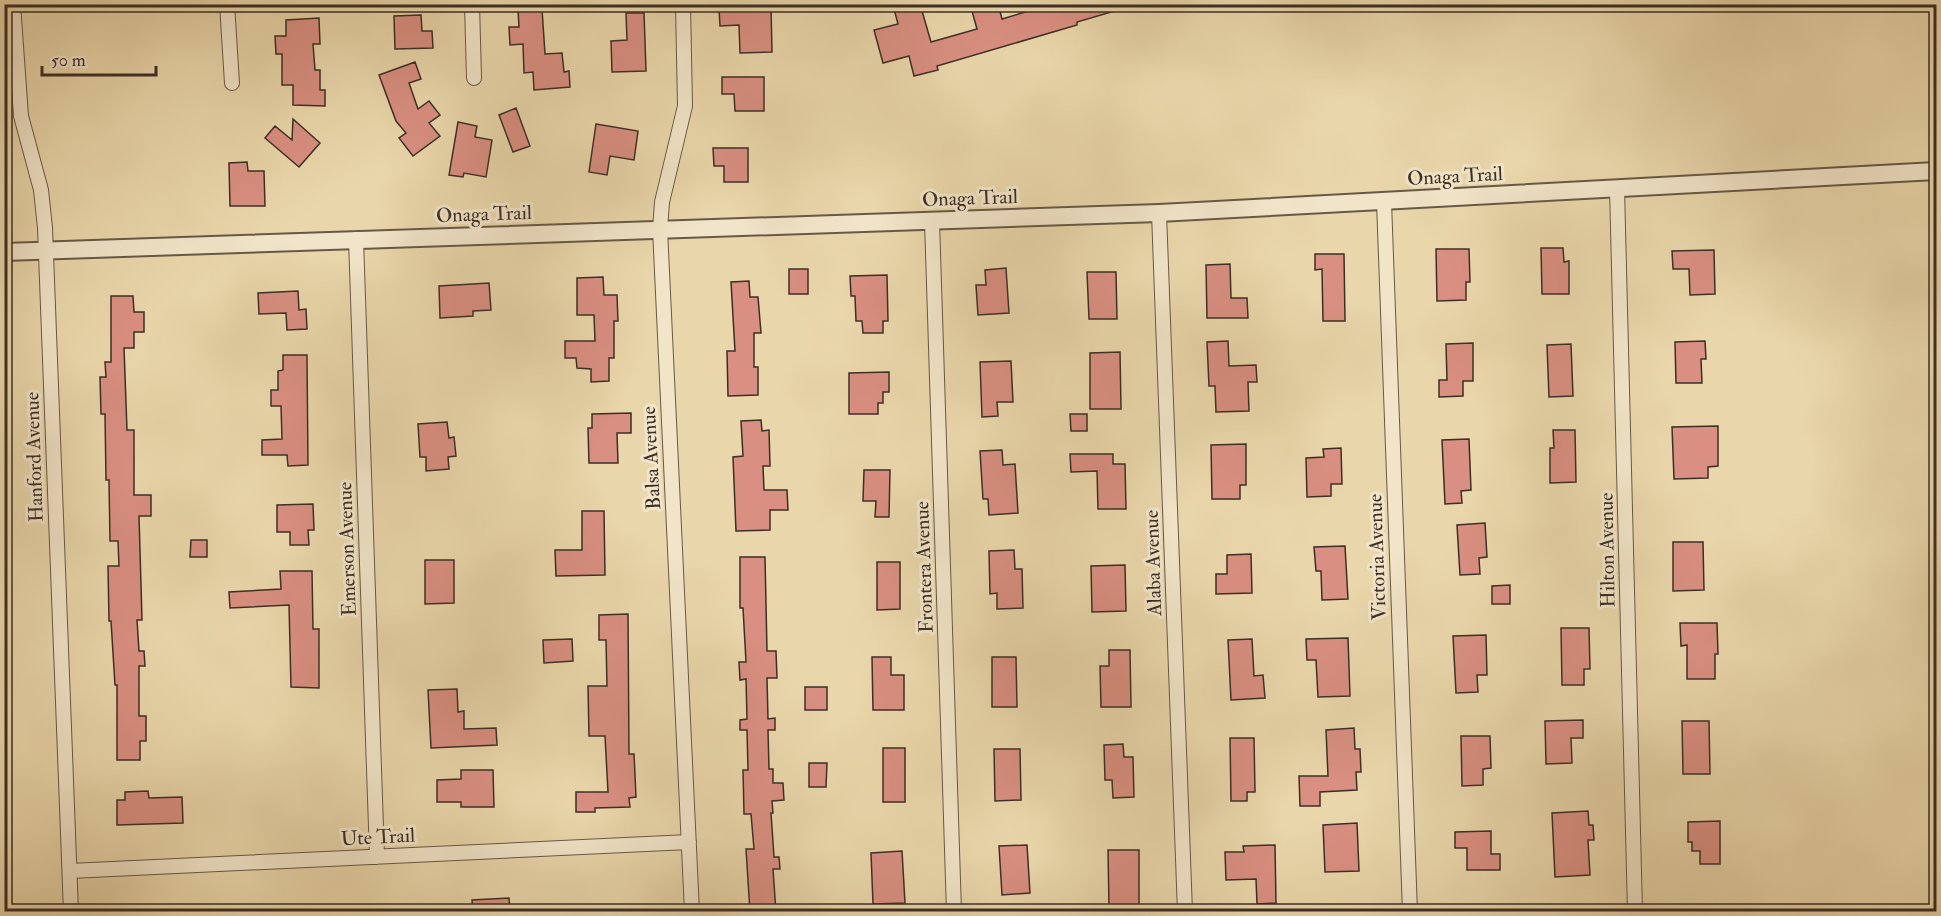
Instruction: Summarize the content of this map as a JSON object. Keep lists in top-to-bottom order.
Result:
{
  "streets": {
    "street": [
      "Onaga Trail",
      "Hanford Avenue",
      "Balsa Avenue",
      "Emerson Avenue",
      "Hilton Avenue",
      "Victoria Avenue",
      "Alaba Avenue",
      "Frontera Avenue",
      "Ute Trail"
    ]
  },
  "crossings": [
    ["Onaga Trail", "Hanford Avenue"],
    ["Onaga Trail", "Balsa Avenue"],
    ["Onaga Trail", "Emerson Avenue"],
    ["Onaga Trail", "Hilton Avenue"],
    ["Onaga Trail", "Victoria Avenue"],
    ["Onaga Trail", "Alaba Avenue"],
    ["Onaga Trail", "Frontera Avenue"],
    ["Hanford Avenue", "Ute Trail"],
    ["Balsa Avenue", "Ute Trail"],
    ["Emerson Avenue", "Ute Trail"]
  ],
  "scale_bar": "50 m"
}
